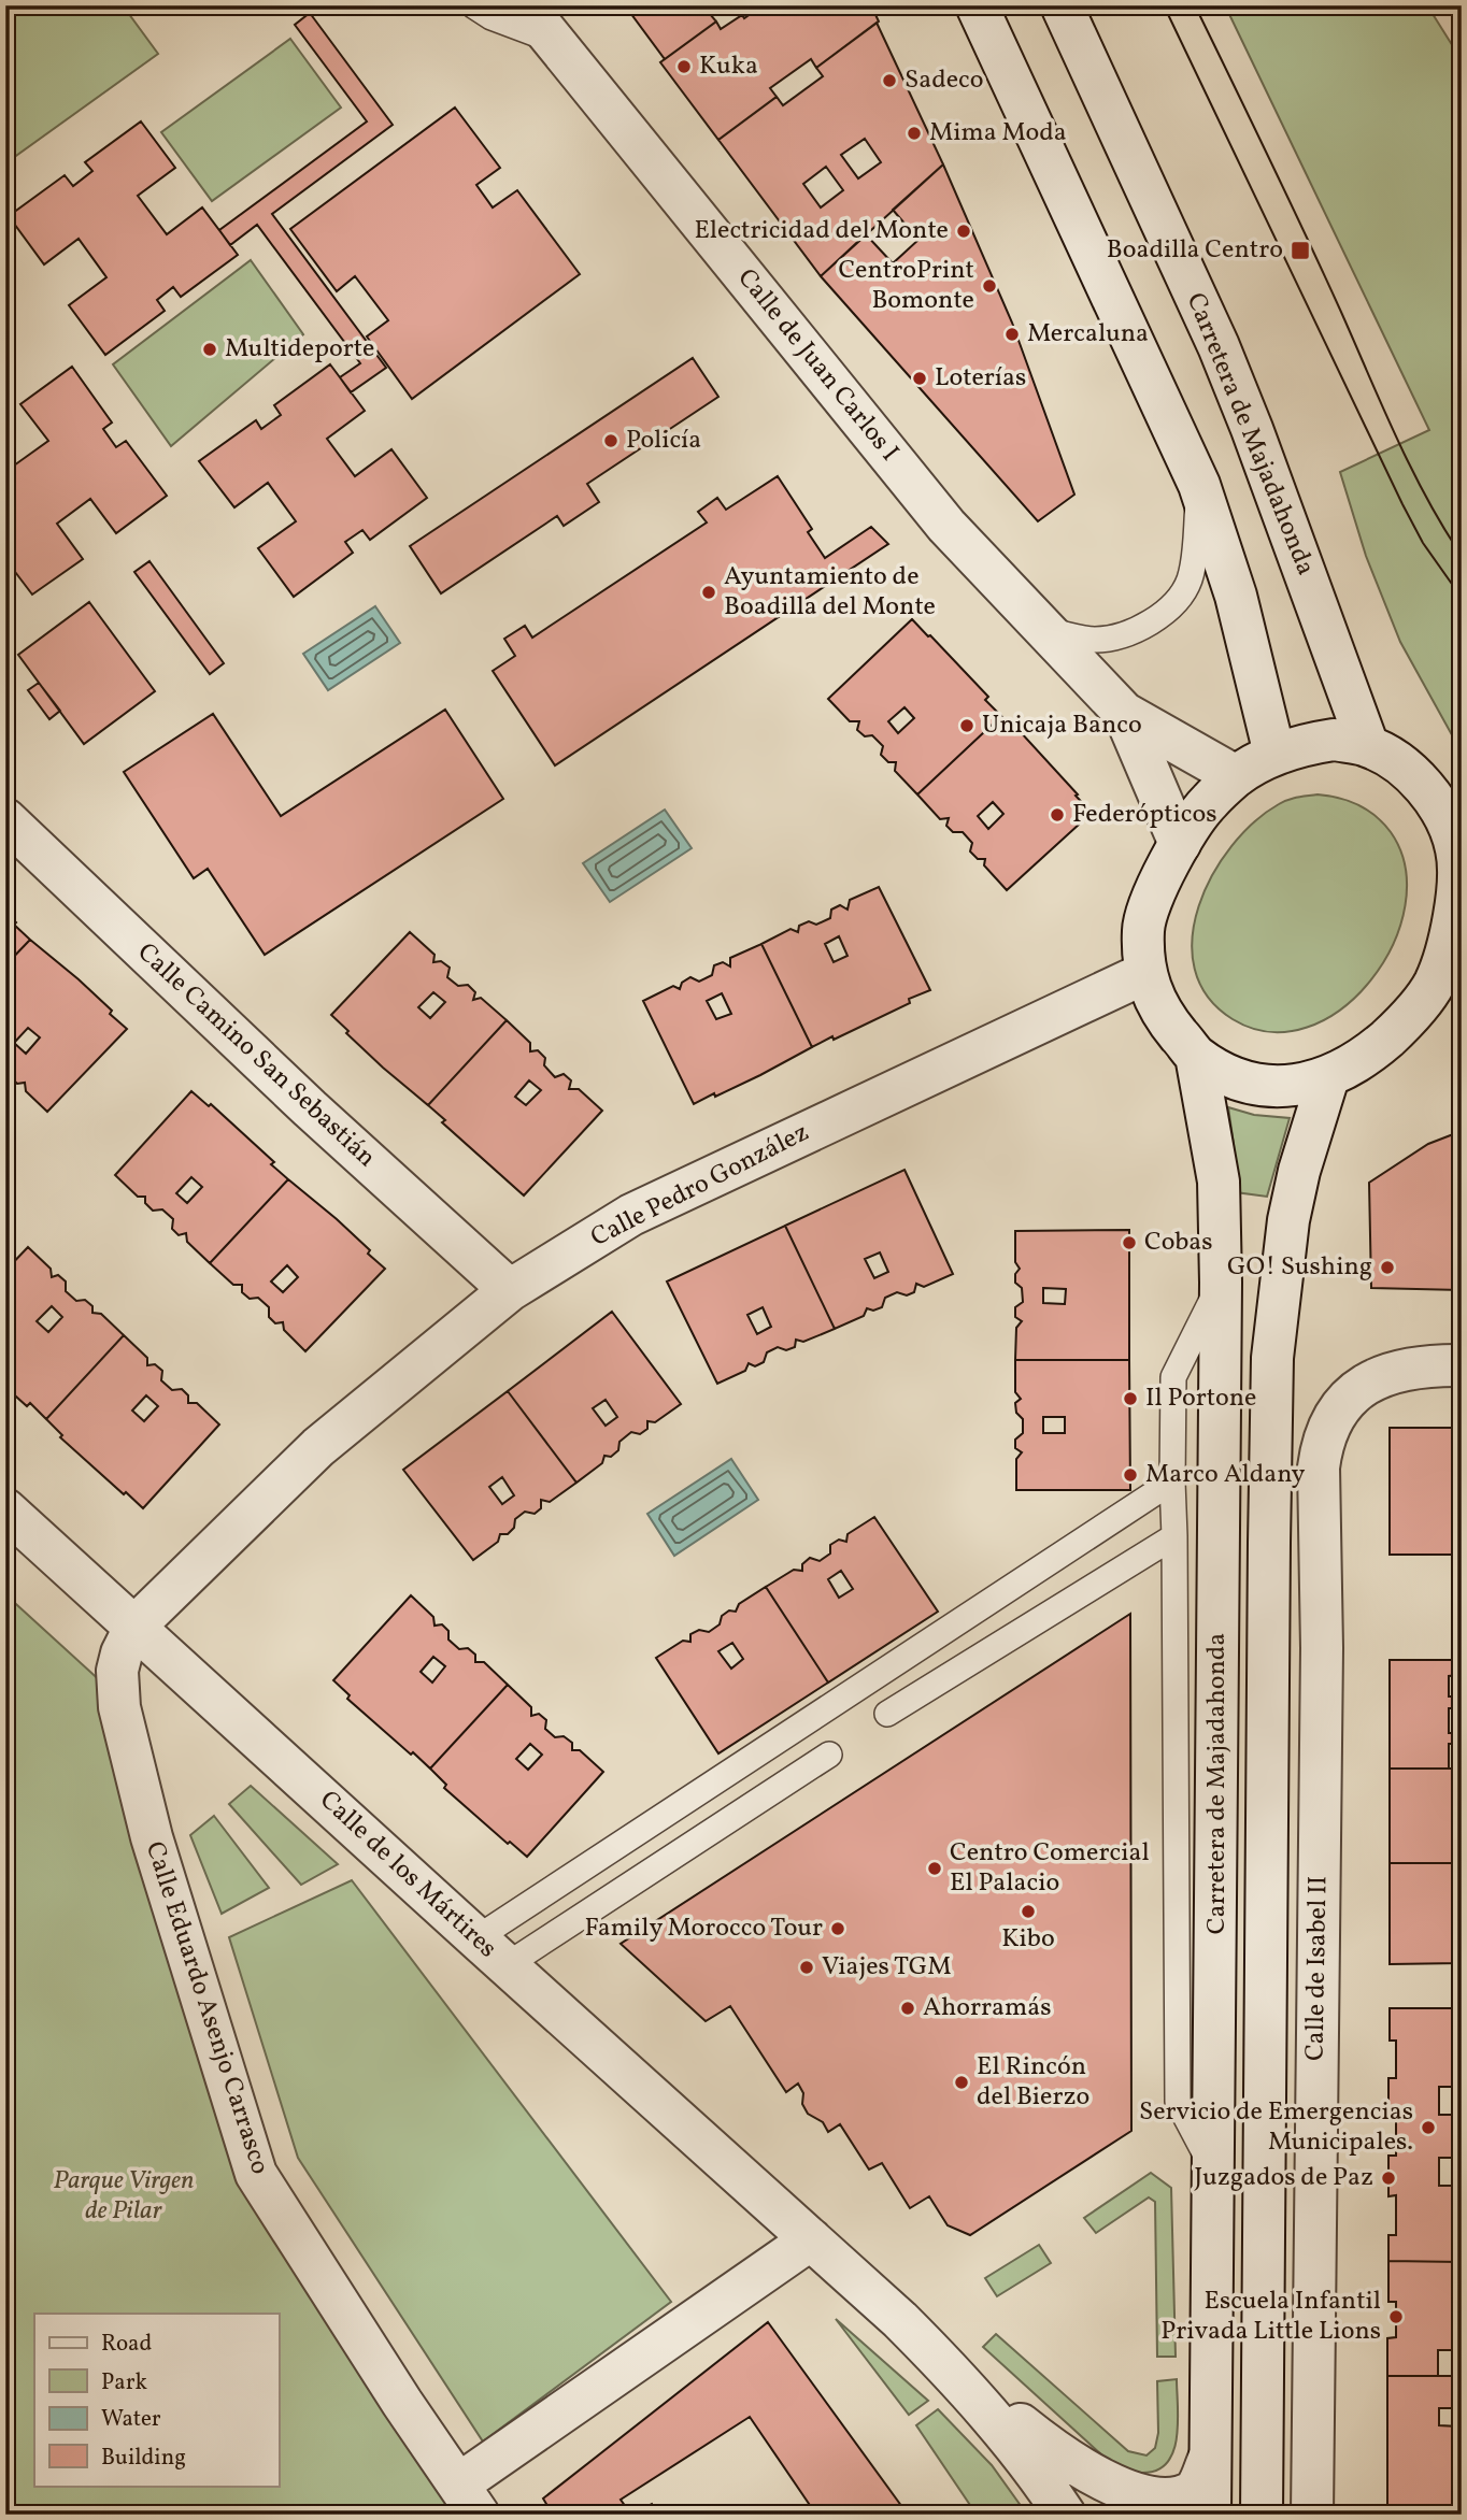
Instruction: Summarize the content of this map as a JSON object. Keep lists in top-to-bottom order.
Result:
{
  "streets": {
    "street": [
      "Calle de Juan Carlos I",
      "Carretera de Majadahonda",
      "Calle Camino San Sebastián",
      "Calle Pedro González",
      "Calle de los Mártires",
      "Calle de Isabel II",
      "Calle Eduardo Asenjo Carrasco"
    ]
  },
  "crossings": [
    ["Carretera de Majadahonda", "Calle de los Mártires"],
    ["Carretera de Majadahonda", "Calle de Isabel II"],
    ["Calle Camino San Sebastián", "Calle Pedro González"],
    ["Calle Pedro González", "Calle de los Mártires"],
    ["Calle Pedro González", "Calle Eduardo Asenjo Carrasco"],
    ["Calle de los Mártires", "Calle Eduardo Asenjo Carrasco"]
  ],
  "parks": ["Parque Virgen de Pilar"],
  "places": {
    "other": [
      "Kuka",
      "Sadeco",
      "Mima Moda",
      "Electricidad del Monte",
      "CentroPrint Bomonte",
      "Mercaluna",
      "Multideporte",
      "Loterías",
      "Policía",
      "Ayuntamiento de Boadilla del Monte",
      "Unicaja Banco",
      "Federópticos",
      "Cobas",
      "GO! Sushing",
      "Il Portone",
      "Marco Aldany",
      "Centro Comercial El Palacio",
      "Kibo",
      "Family Morocco Tour",
      "Viajes TGM",
      "Ahorramás",
      "El Rincón del Bierzo",
      "Servicio de Emergencias Municipales.",
      "Juzgados de Paz",
      "Escuela Infantil Privada Little Lions"
    ],
    "transit": ["Boadilla Centro"]
  },
  "legend": [
    "Road",
    "Park",
    "Water",
    "Building"
  ]
}
